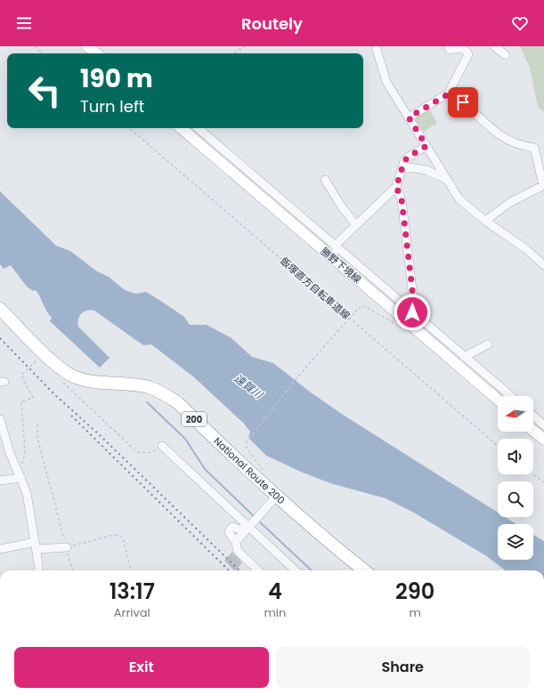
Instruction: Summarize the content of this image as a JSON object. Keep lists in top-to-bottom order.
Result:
{
  "streets": {
    "highway": ["200", "National Route 200"],
    "main road": ["勝野下境線"],
    "path": ["飯塚直方自転車道線"]
  },
  "water": ["遠賀川"],
  "north": "left",
  "page": {
    "header": "Routely",
    "turn": ["190 m", "Turn left"],
    "eta": [
      "13:17",
      "Arrival",
      "4",
      "min",
      "290",
      "m"
    ],
    "buttons": ["Exit", "Share"]
  }
}
